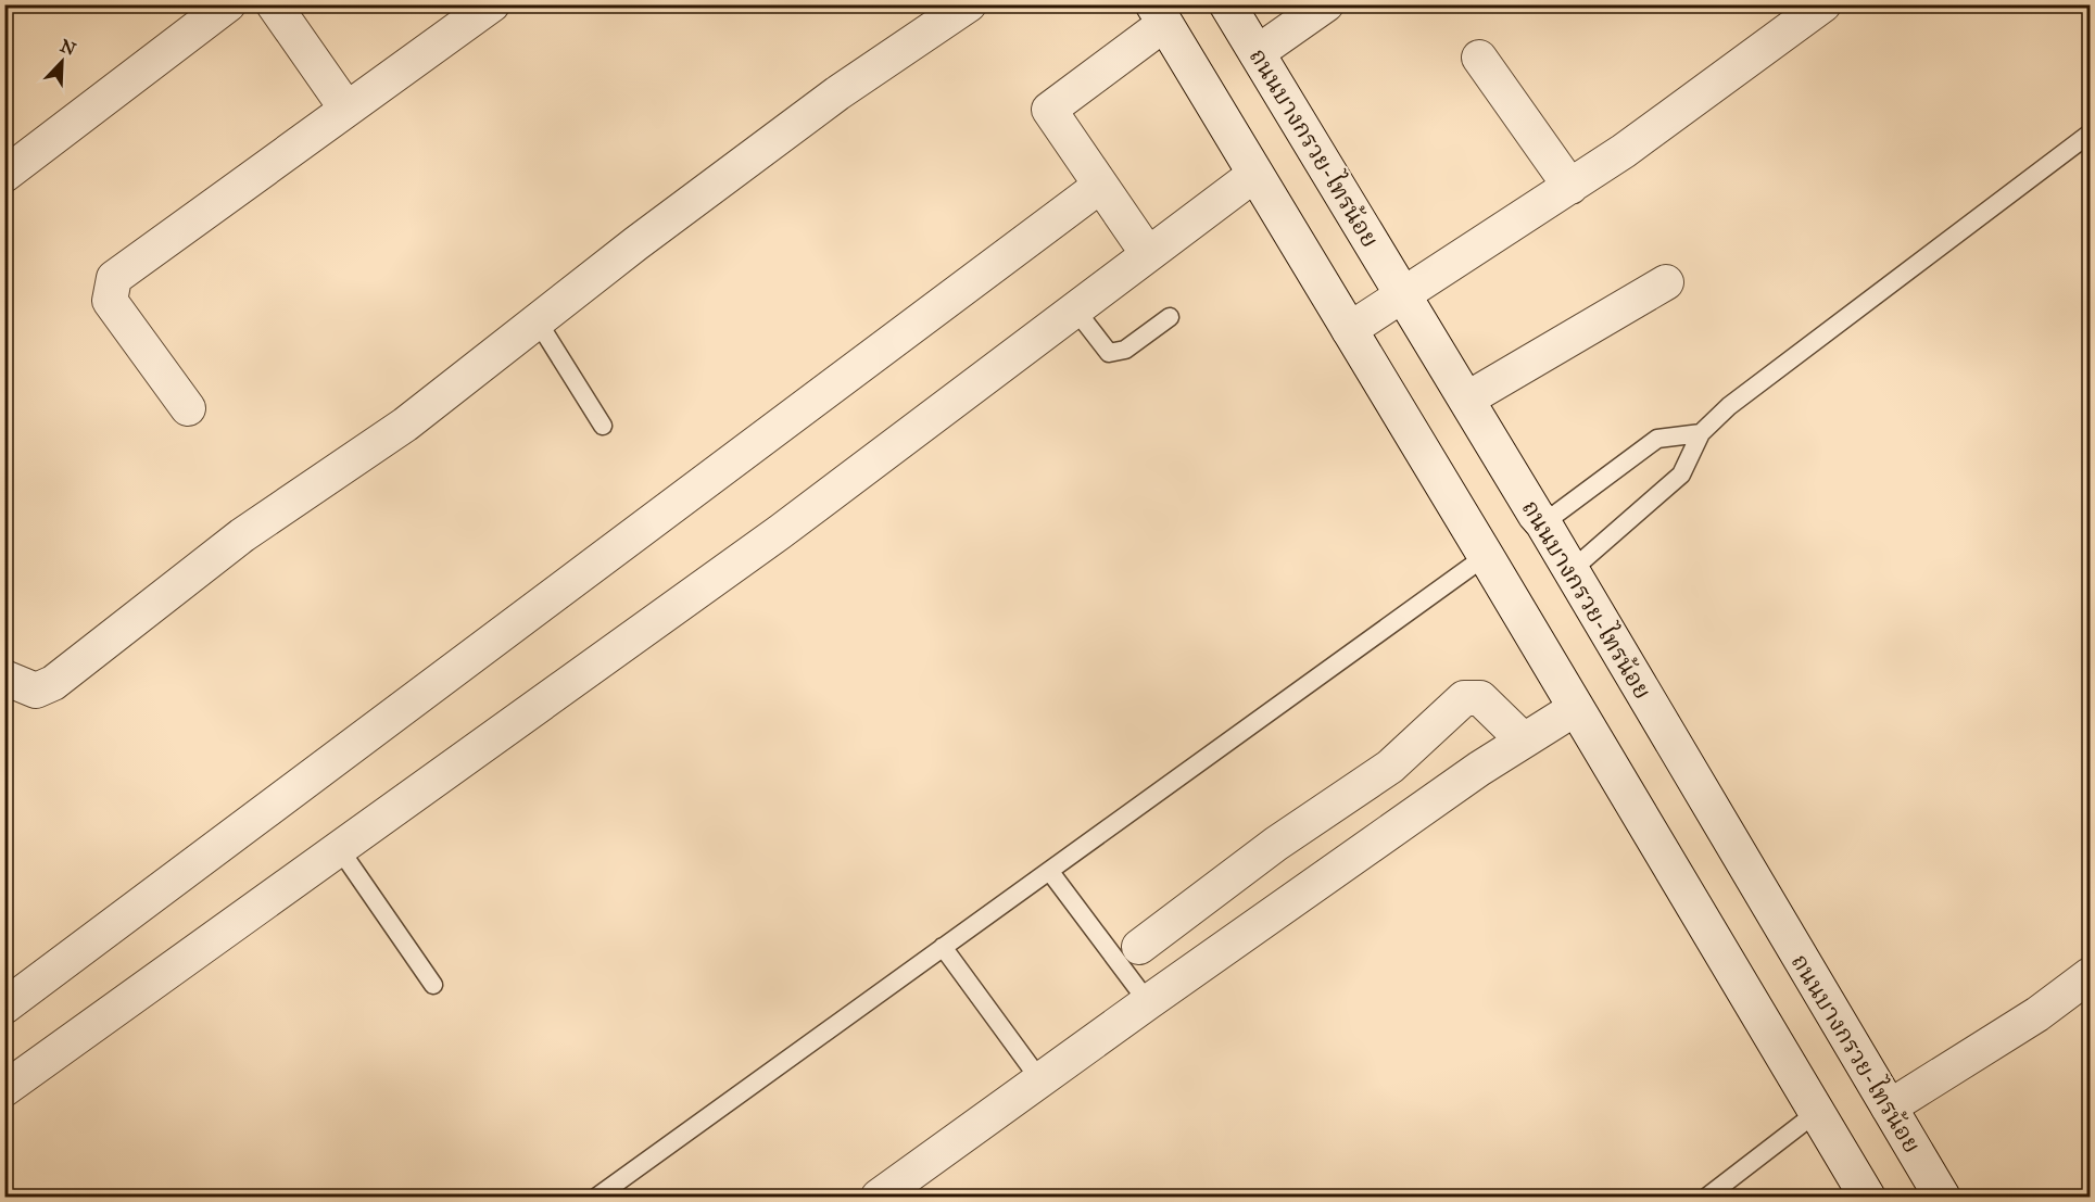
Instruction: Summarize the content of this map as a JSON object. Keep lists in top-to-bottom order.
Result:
{
  "streets": {
    "main road": ["ถนนบางกรวย-ไทรน้อย"]
  },
  "north": "top right"
}
